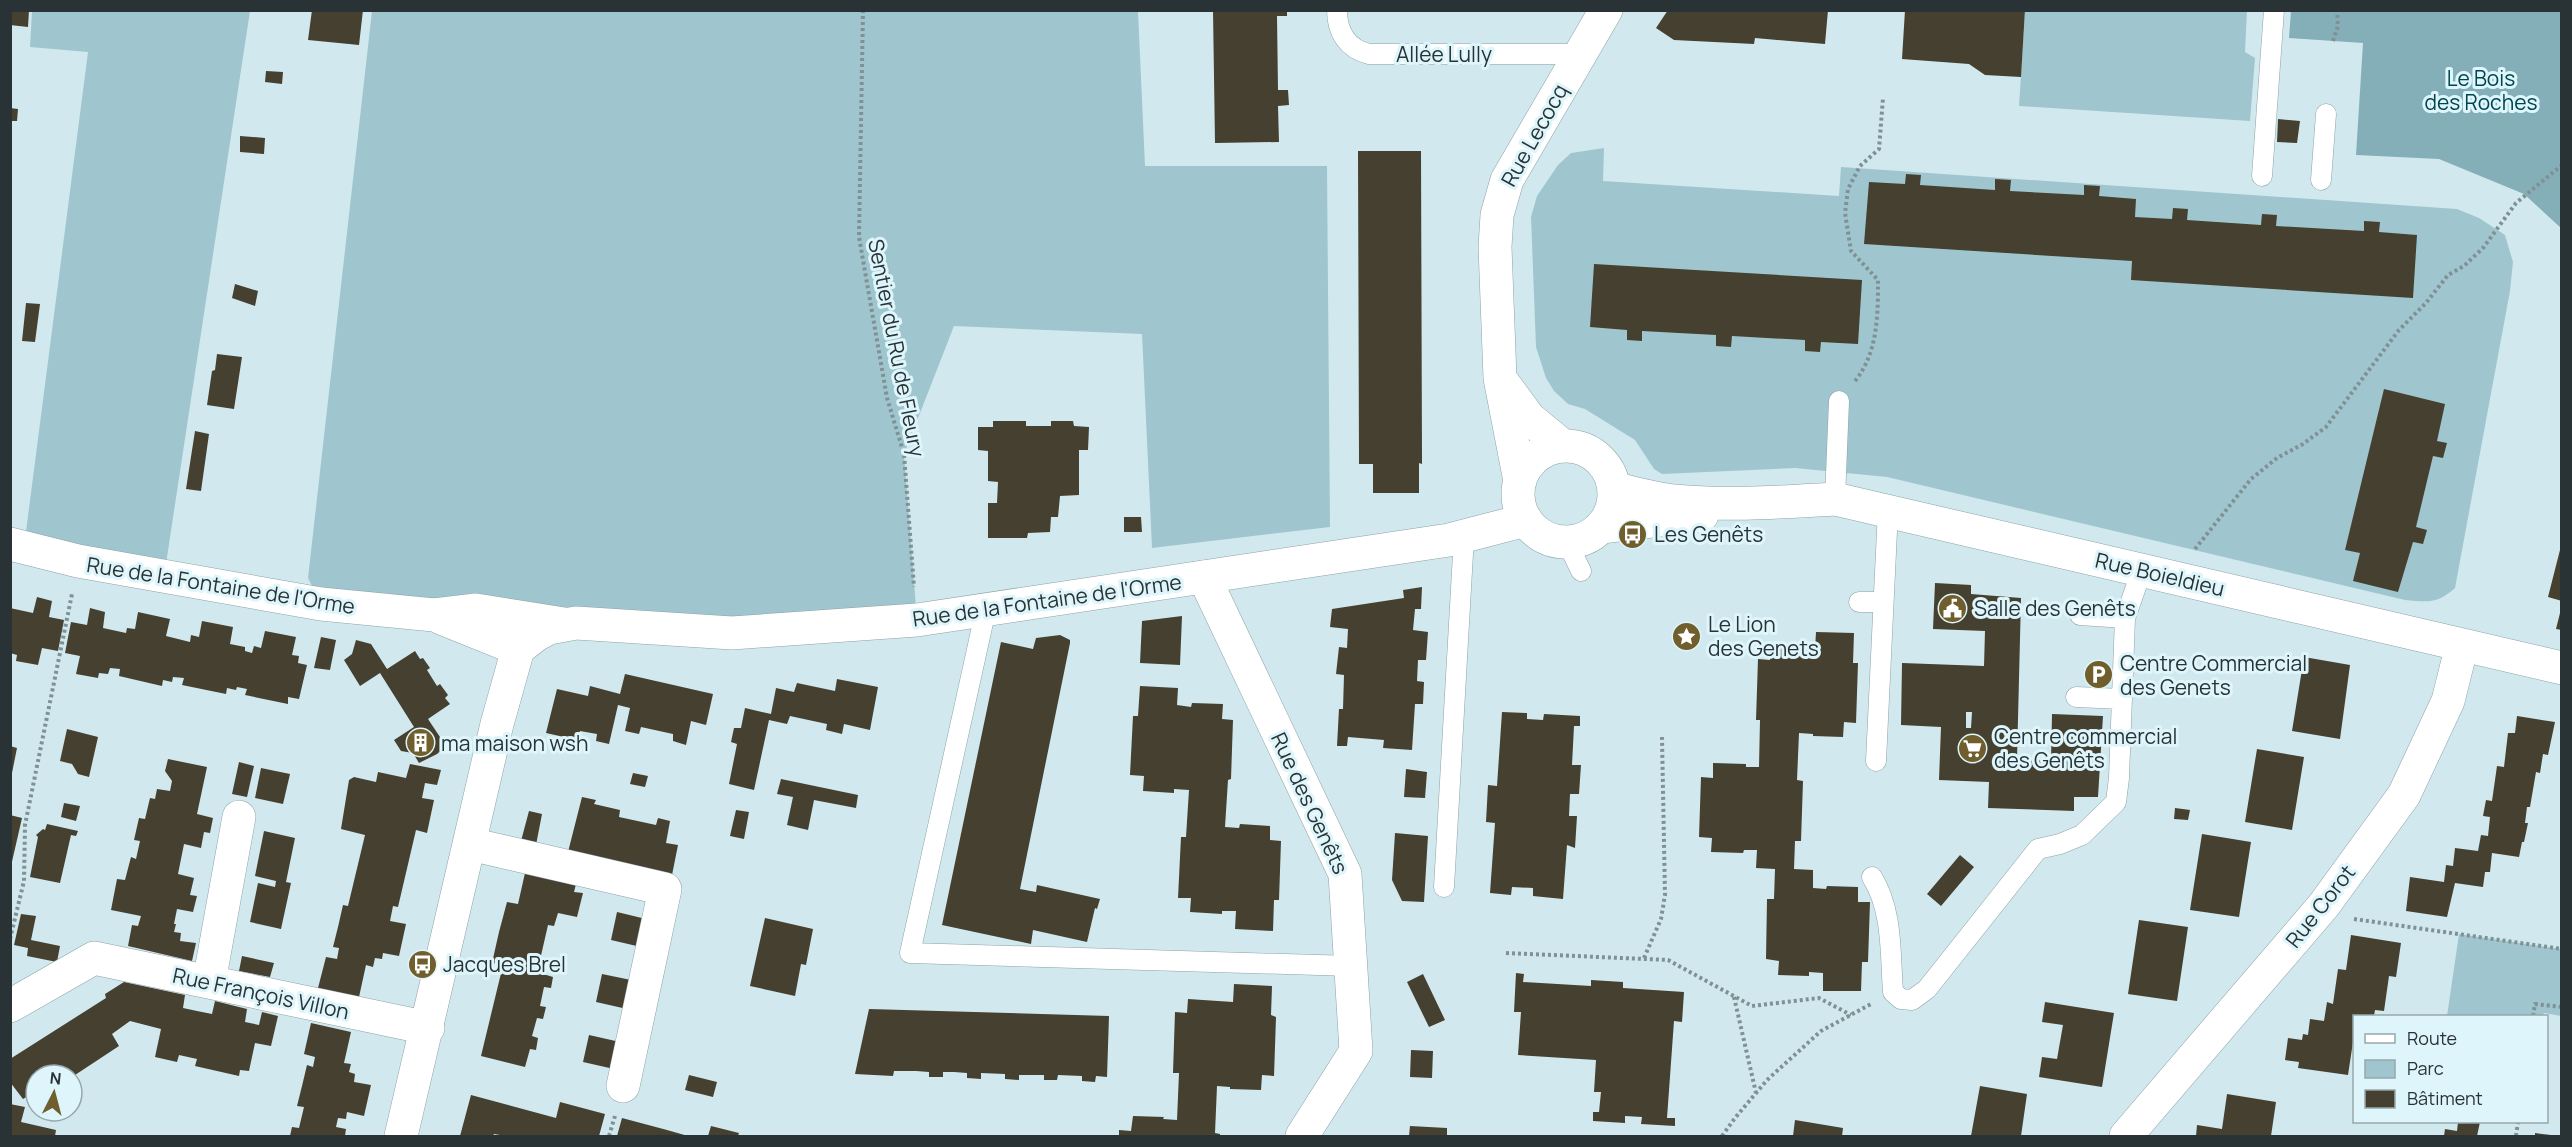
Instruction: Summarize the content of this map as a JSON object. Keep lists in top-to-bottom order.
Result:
{
  "streets": {
    "street": [
      "Rue Lecocq",
      "Rue Boieldieu",
      "Rue de la Fontaine de l'Orme",
      "Rue des Genêts",
      "Rue Corot",
      "Rue François Villon"
    ],
    "lane": ["Allée Lully"],
    "path": ["Sentier du Ru de Fleury"]
  },
  "crossings": [
    ["Allée Lully", "Rue Lecocq"],
    ["Rue Lecocq", "Rue Boieldieu"],
    ["Rue Lecocq", "Rue de la Fontaine de l'Orme"],
    ["Sentier du Ru de Fleury", "Rue de la Fontaine de l'Orme"],
    ["Rue Boieldieu", "Rue de la Fontaine de l'Orme"],
    ["Rue Boieldieu", "Rue Corot"],
    ["Rue de la Fontaine de l'Orme", "Rue des Genêts"]
  ],
  "parks": ["Le Bois des Roches"],
  "places": {
    "bus stop": ["Les Genêts", "Jacques Brel"],
    "public building": ["Salle des Genêts"],
    "place": ["Le Lion des Genets"],
    "parking": ["Centre Commercial des Genets"],
    "building": ["ma maison wsh"],
    "supermarket": ["Centre commercial des Genêts"]
  },
  "legend": ["Route", "Parc", "Bâtiment"],
  "north": "top"
}
